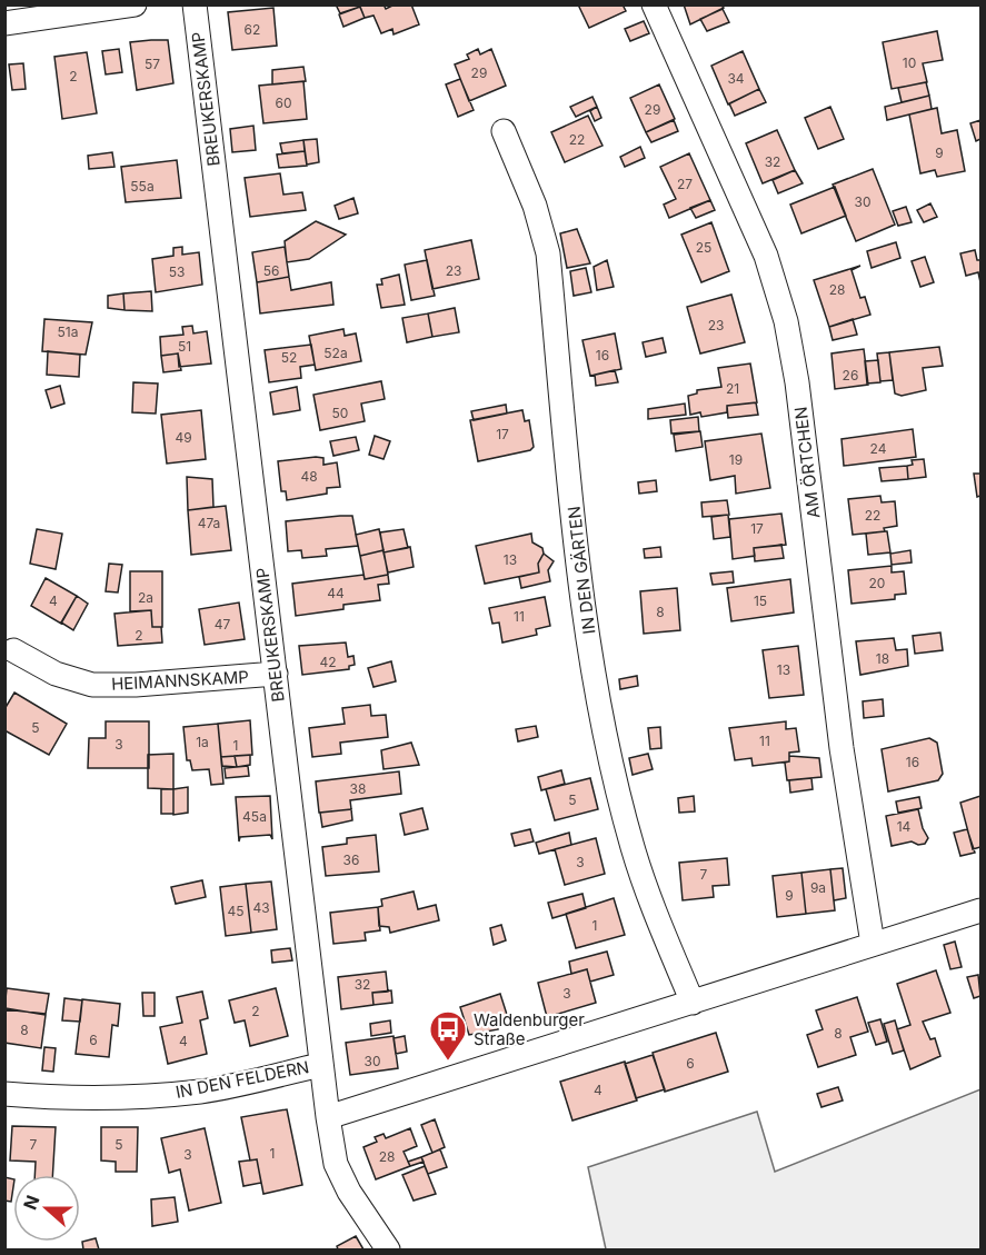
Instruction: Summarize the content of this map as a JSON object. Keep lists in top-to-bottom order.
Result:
{
  "streets": {
    "street": [
      "BREUKERSKAMP",
      "AM ÖRTCHEN",
      "IN DEN GÄRTEN",
      "HEIMANNSKAMP",
      "IN DEN FELDERN"
    ]
  },
  "crossings": [
    ["BREUKERSKAMP", "HEIMANNSKAMP"],
    ["BREUKERSKAMP", "IN DEN FELDERN"]
  ],
  "places": {
    "bus stop": ["Waldenburger Straße"]
  },
  "house_numbers": [
    "62",
    "10",
    "57",
    "29",
    "2",
    "34",
    "60",
    "29",
    "22",
    "9",
    "32",
    "27",
    "55a",
    "30",
    "25",
    "56",
    "23",
    "53",
    "28",
    "23",
    "51a",
    "51",
    "52a",
    "16",
    "52",
    "26",
    "21",
    "50",
    "17",
    "49",
    "24",
    "19",
    "48",
    "22",
    "47a",
    "17",
    "13",
    "20",
    "44",
    "2a",
    "4",
    "15",
    "8",
    "11",
    "47",
    "2",
    "18",
    "42",
    "13",
    "5",
    "11",
    "1a",
    "3",
    "1",
    "16",
    "38",
    "5",
    "45a",
    "14",
    "36",
    "3",
    "7",
    "9a",
    "9",
    "43",
    "45",
    "1",
    "32",
    "3",
    "2",
    "8",
    "8",
    "6",
    "4",
    "30",
    "6",
    "4",
    "7",
    "5",
    "1",
    "3",
    "28"
  ],
  "north": "left"
}
